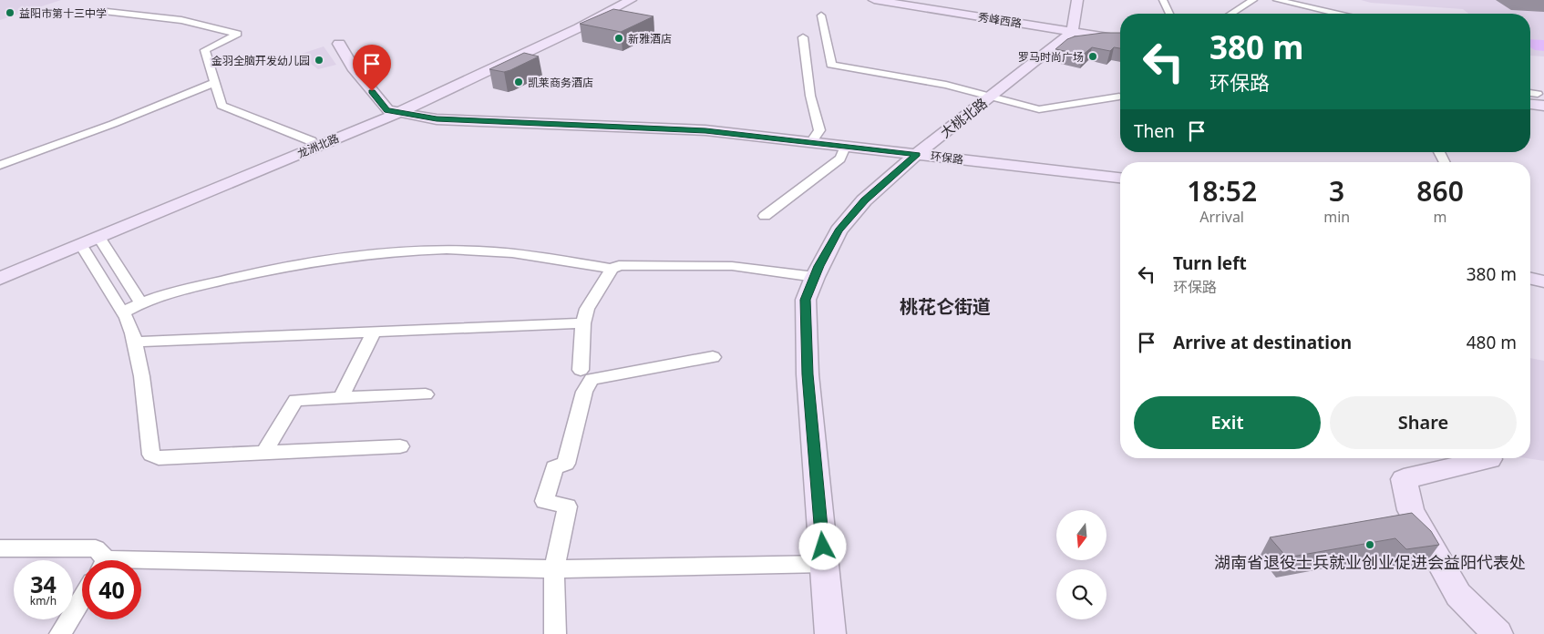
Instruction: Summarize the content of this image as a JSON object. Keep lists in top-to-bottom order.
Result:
{
  "streets": {
    "street": [
      "秀峰西路",
      "大桃北路",
      "龙洲北路",
      "环保路"
    ]
  },
  "crossings": [
    ["秀峰西路", "大桃北路"],
    ["大桃北路", "环保路"],
    ["龙洲北路", "环保路"]
  ],
  "districts": ["桃花仑街道"],
  "places": [
    "益阳市第十三中学",
    "新雅酒店",
    "罗马时尚广场",
    "金羽全脑开发幼儿园",
    "凯莱商务酒店",
    "湖南省退役士兵就业创业促进会益阳代表处"
  ],
  "north": "bottom",
  "page": {
    "turn": ["380 m", "环保路"],
    "then": "Then",
    "eta": [
      "18:52",
      "Arrival",
      "3",
      "min",
      "860",
      "m"
    ],
    "list": [
      {
        "name": "Turn left",
        "note": "环保路",
        "value": "380 m"
      },
      {
        "name": "Arrive at destination",
        "value": "480 m"
      }
    ],
    "buttons": ["Exit", "Share"],
    "speed": "34 km/h",
    "limit": "40"
  }
}
